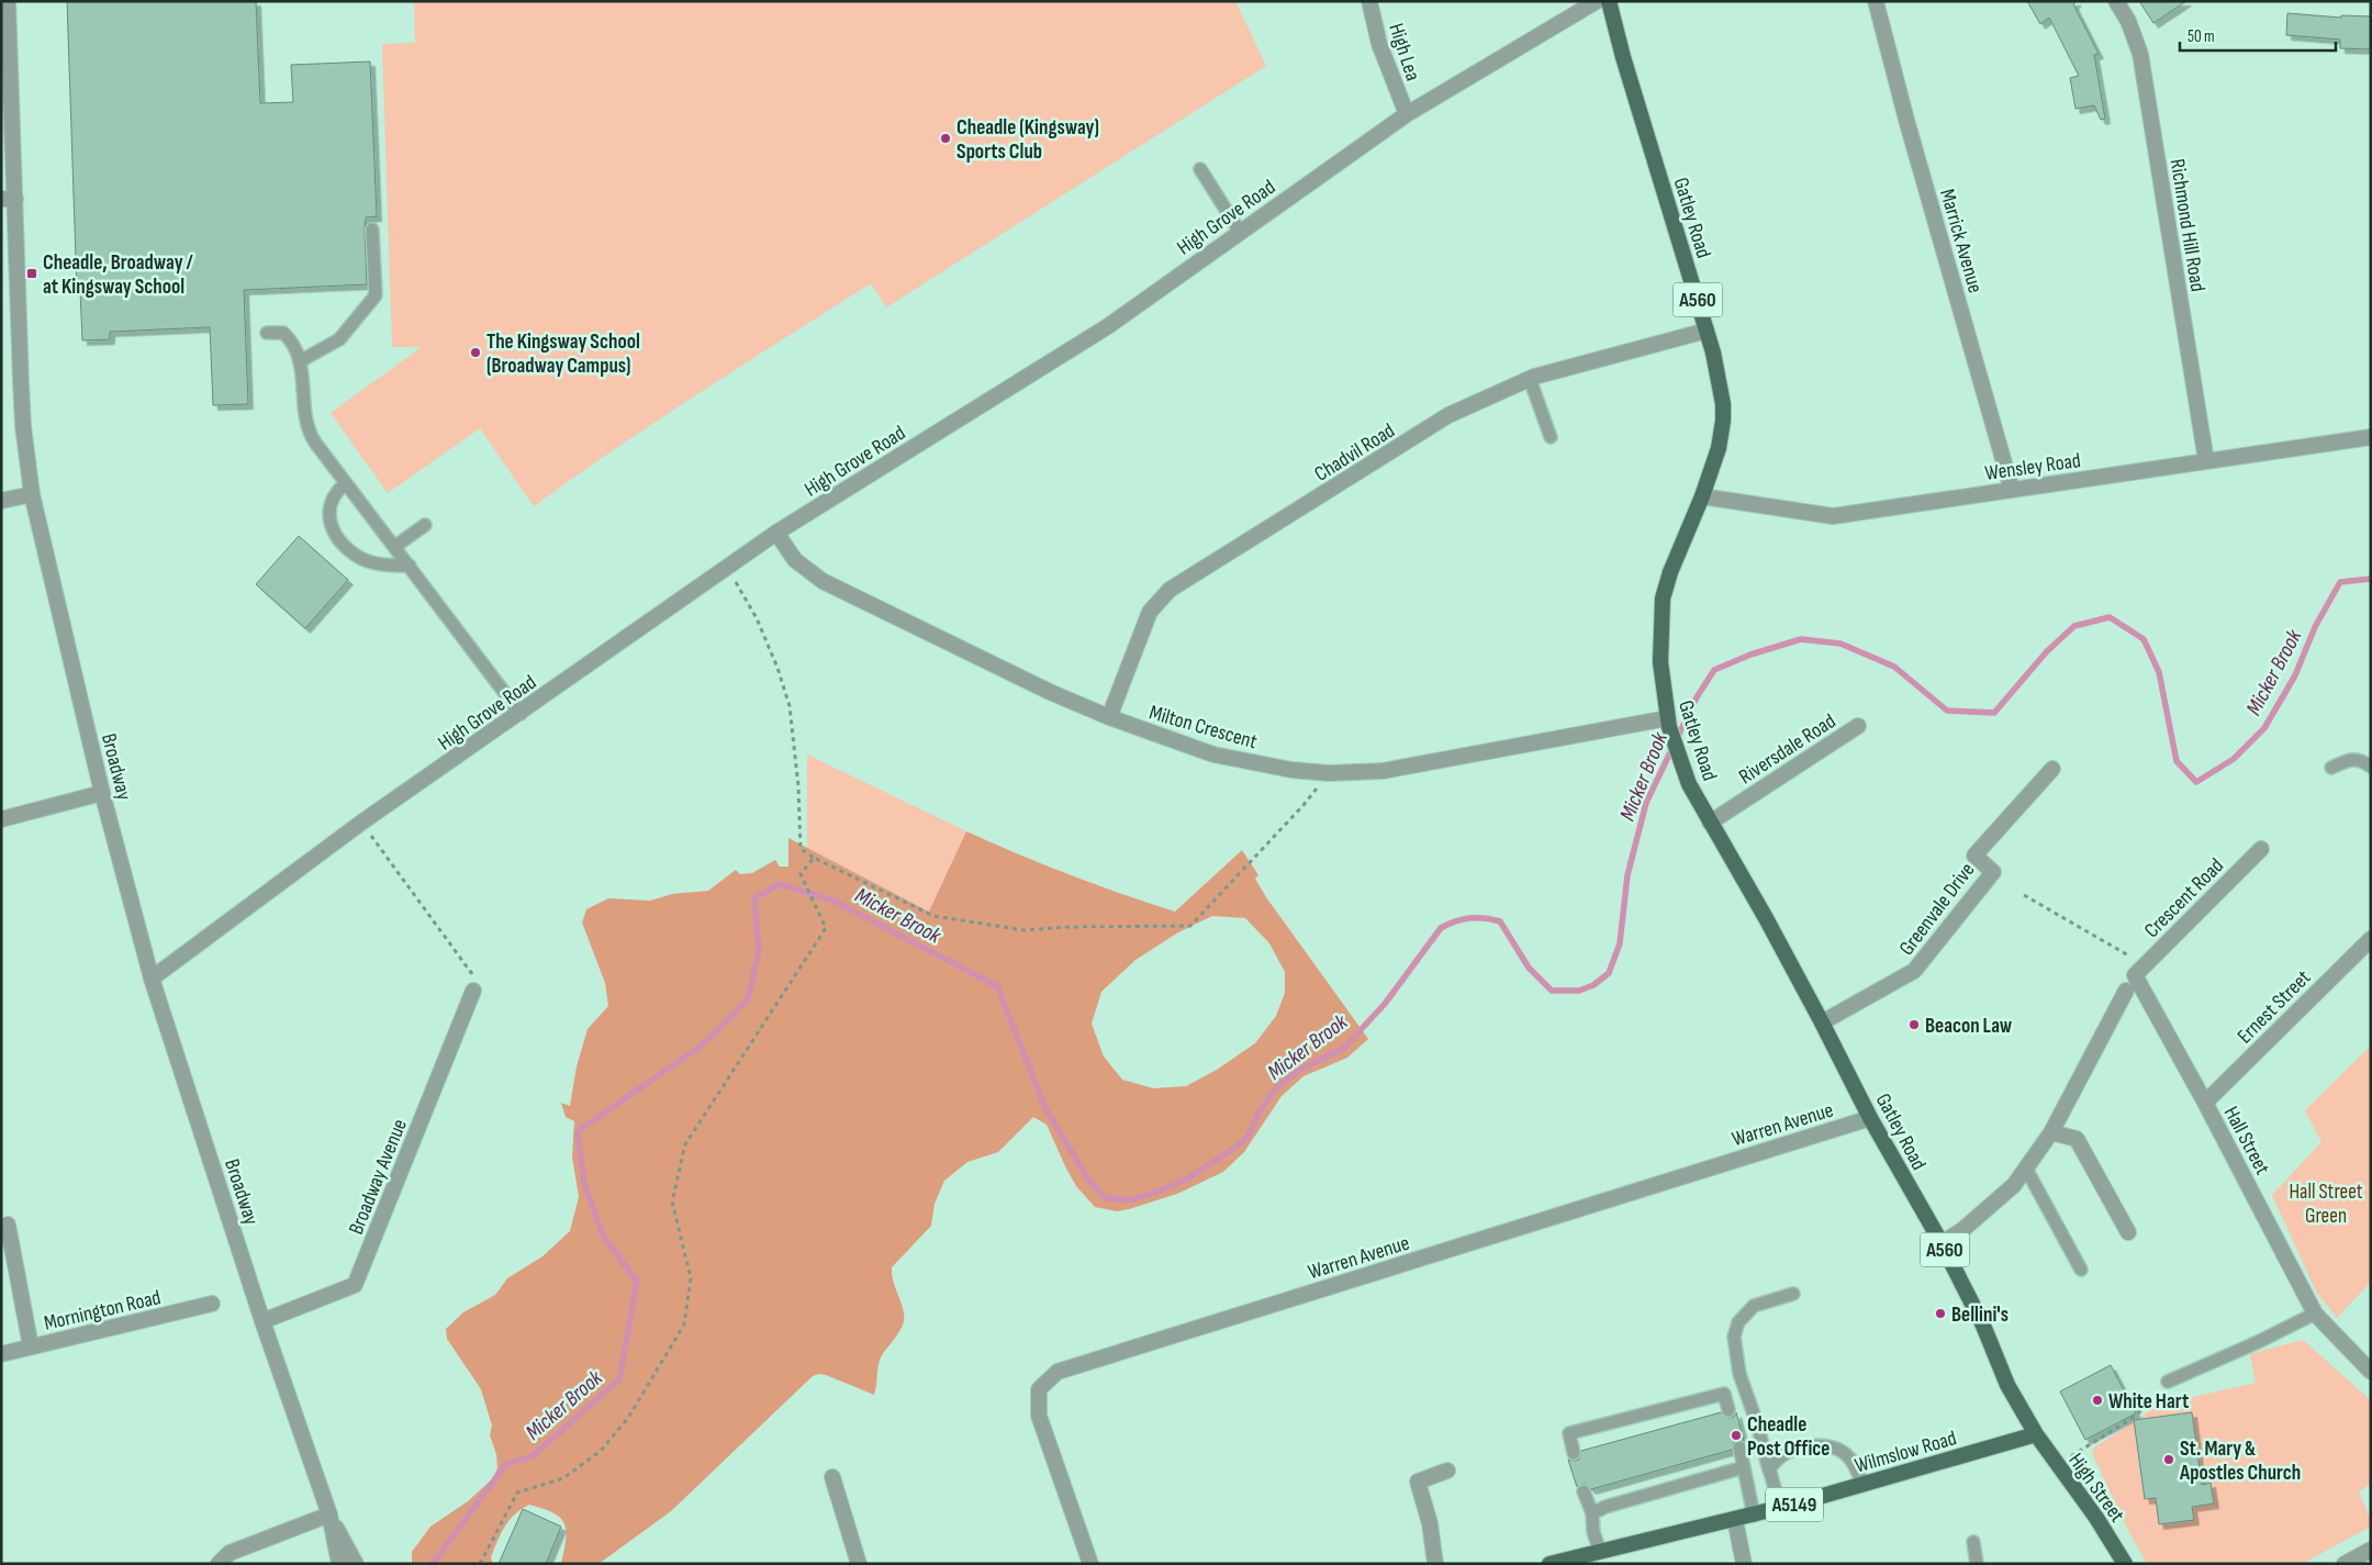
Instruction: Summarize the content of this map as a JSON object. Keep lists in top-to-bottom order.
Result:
{
  "streets": {
    "main road": [
      "Gatley Road",
      "A560",
      "Wilmslow Road",
      "High Street",
      "A5149"
    ],
    "street": [
      "High Lea",
      "High Grove Road",
      "Richmond Hill Road",
      "Marrick Avenue",
      "Chadvil Road",
      "Wensley Road",
      "Milton Crescent",
      "Riversdale Road",
      "Broadway",
      "Crescent Road",
      "Greenvale Drive",
      "Ernest Street",
      "Warren Avenue",
      "Hall Street",
      "Broadway Avenue",
      "Mornington Road"
    ]
  },
  "crossings": [
    ["High Lea", "High Grove Road"],
    ["High Grove Road", "Milton Crescent"],
    ["High Grove Road", "Broadway"],
    ["Gatley Road", "Chadvil Road"],
    ["Gatley Road", "Wensley Road"],
    ["Gatley Road", "Milton Crescent"],
    ["Gatley Road", "Riversdale Road"],
    ["Gatley Road", "Greenvale Drive"],
    ["Gatley Road", "Warren Avenue"],
    ["Gatley Road", "Wilmslow Road"],
    ["Gatley Road", "High Street"],
    ["Richmond Hill Road", "Wensley Road"],
    ["Marrick Avenue", "Wensley Road"],
    ["Chadvil Road", "Milton Crescent"],
    ["Broadway", "Broadway Avenue"],
    ["Crescent Road", "Hall Street"],
    ["Ernest Street", "Hall Street"],
    ["Wilmslow Road", "High Street"]
  ],
  "water": ["Micker Brook"],
  "parks": ["Hall Street Green"],
  "places": {
    "other": [
      "Cheadle (Kingsway) Sports Club",
      "The Kingsway School (Broadway Campus)",
      "Beacon Law",
      "Bellini's",
      "White Hart",
      "Cheadle Post Office",
      "St. Mary & Apostles Church"
    ],
    "transit": ["Cheadle, Broadway / at Kingsway School"]
  },
  "scale_bar": "50 m"
}
